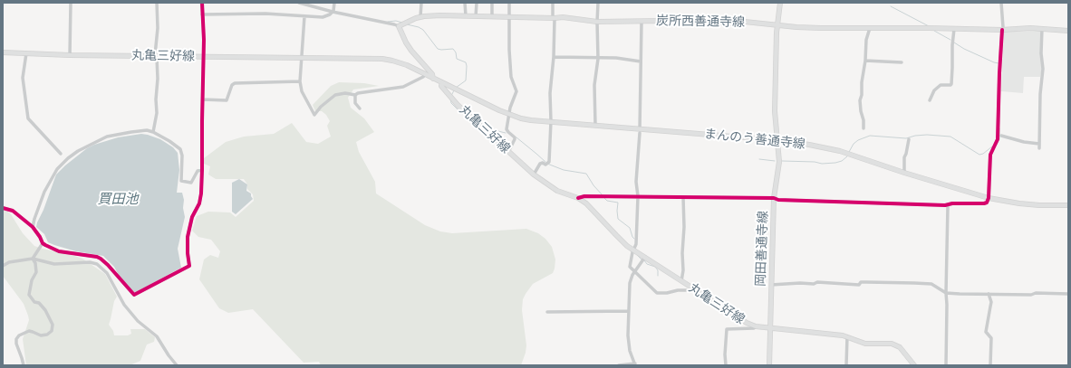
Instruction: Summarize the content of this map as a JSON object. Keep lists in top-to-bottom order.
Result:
{
  "streets": {
    "main road": [
      "炭所西善通寺線",
      "丸亀三好線",
      "まんのう善通寺線",
      "岡田善通寺線"
    ]
  },
  "crossings": [
    ["炭所西善通寺線", "岡田善通寺線"],
    ["丸亀三好線", "まんのう善通寺線"],
    ["丸亀三好線", "岡田善通寺線"],
    ["まんのう善通寺線", "岡田善通寺線"]
  ],
  "water": ["買田池"]
}
